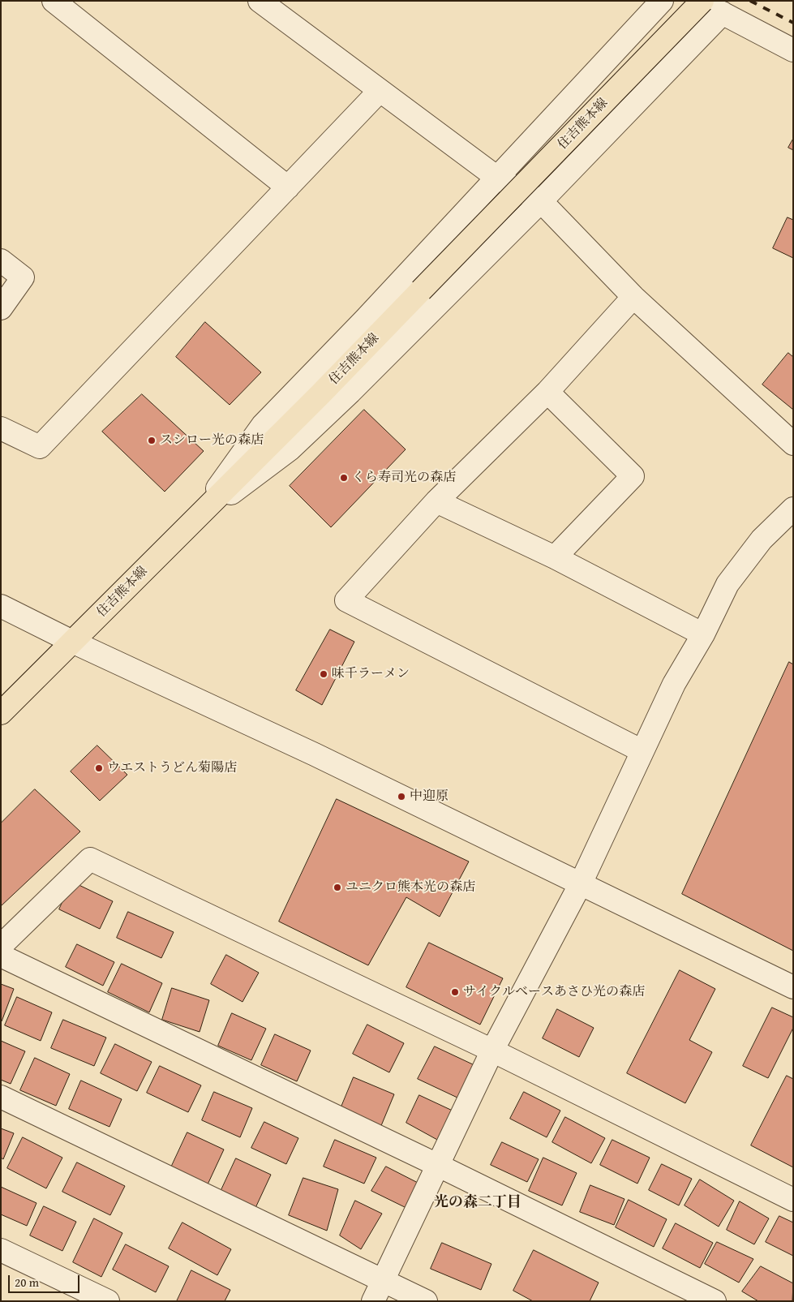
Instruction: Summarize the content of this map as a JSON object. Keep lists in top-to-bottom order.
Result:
{
  "streets": {
    "main road": ["住吉熊本線"]
  },
  "districts": ["光の森二丁目"],
  "places": [
    "スシロー光の森店",
    "くら寿司光の森店",
    "味千ラーメン",
    "ウエストうどん菊陽店",
    "中迎原",
    "ユニクロ熊本光の森店",
    "サイクルベースあさひ光の森店"
  ],
  "scale_bar": "20 m"
}
